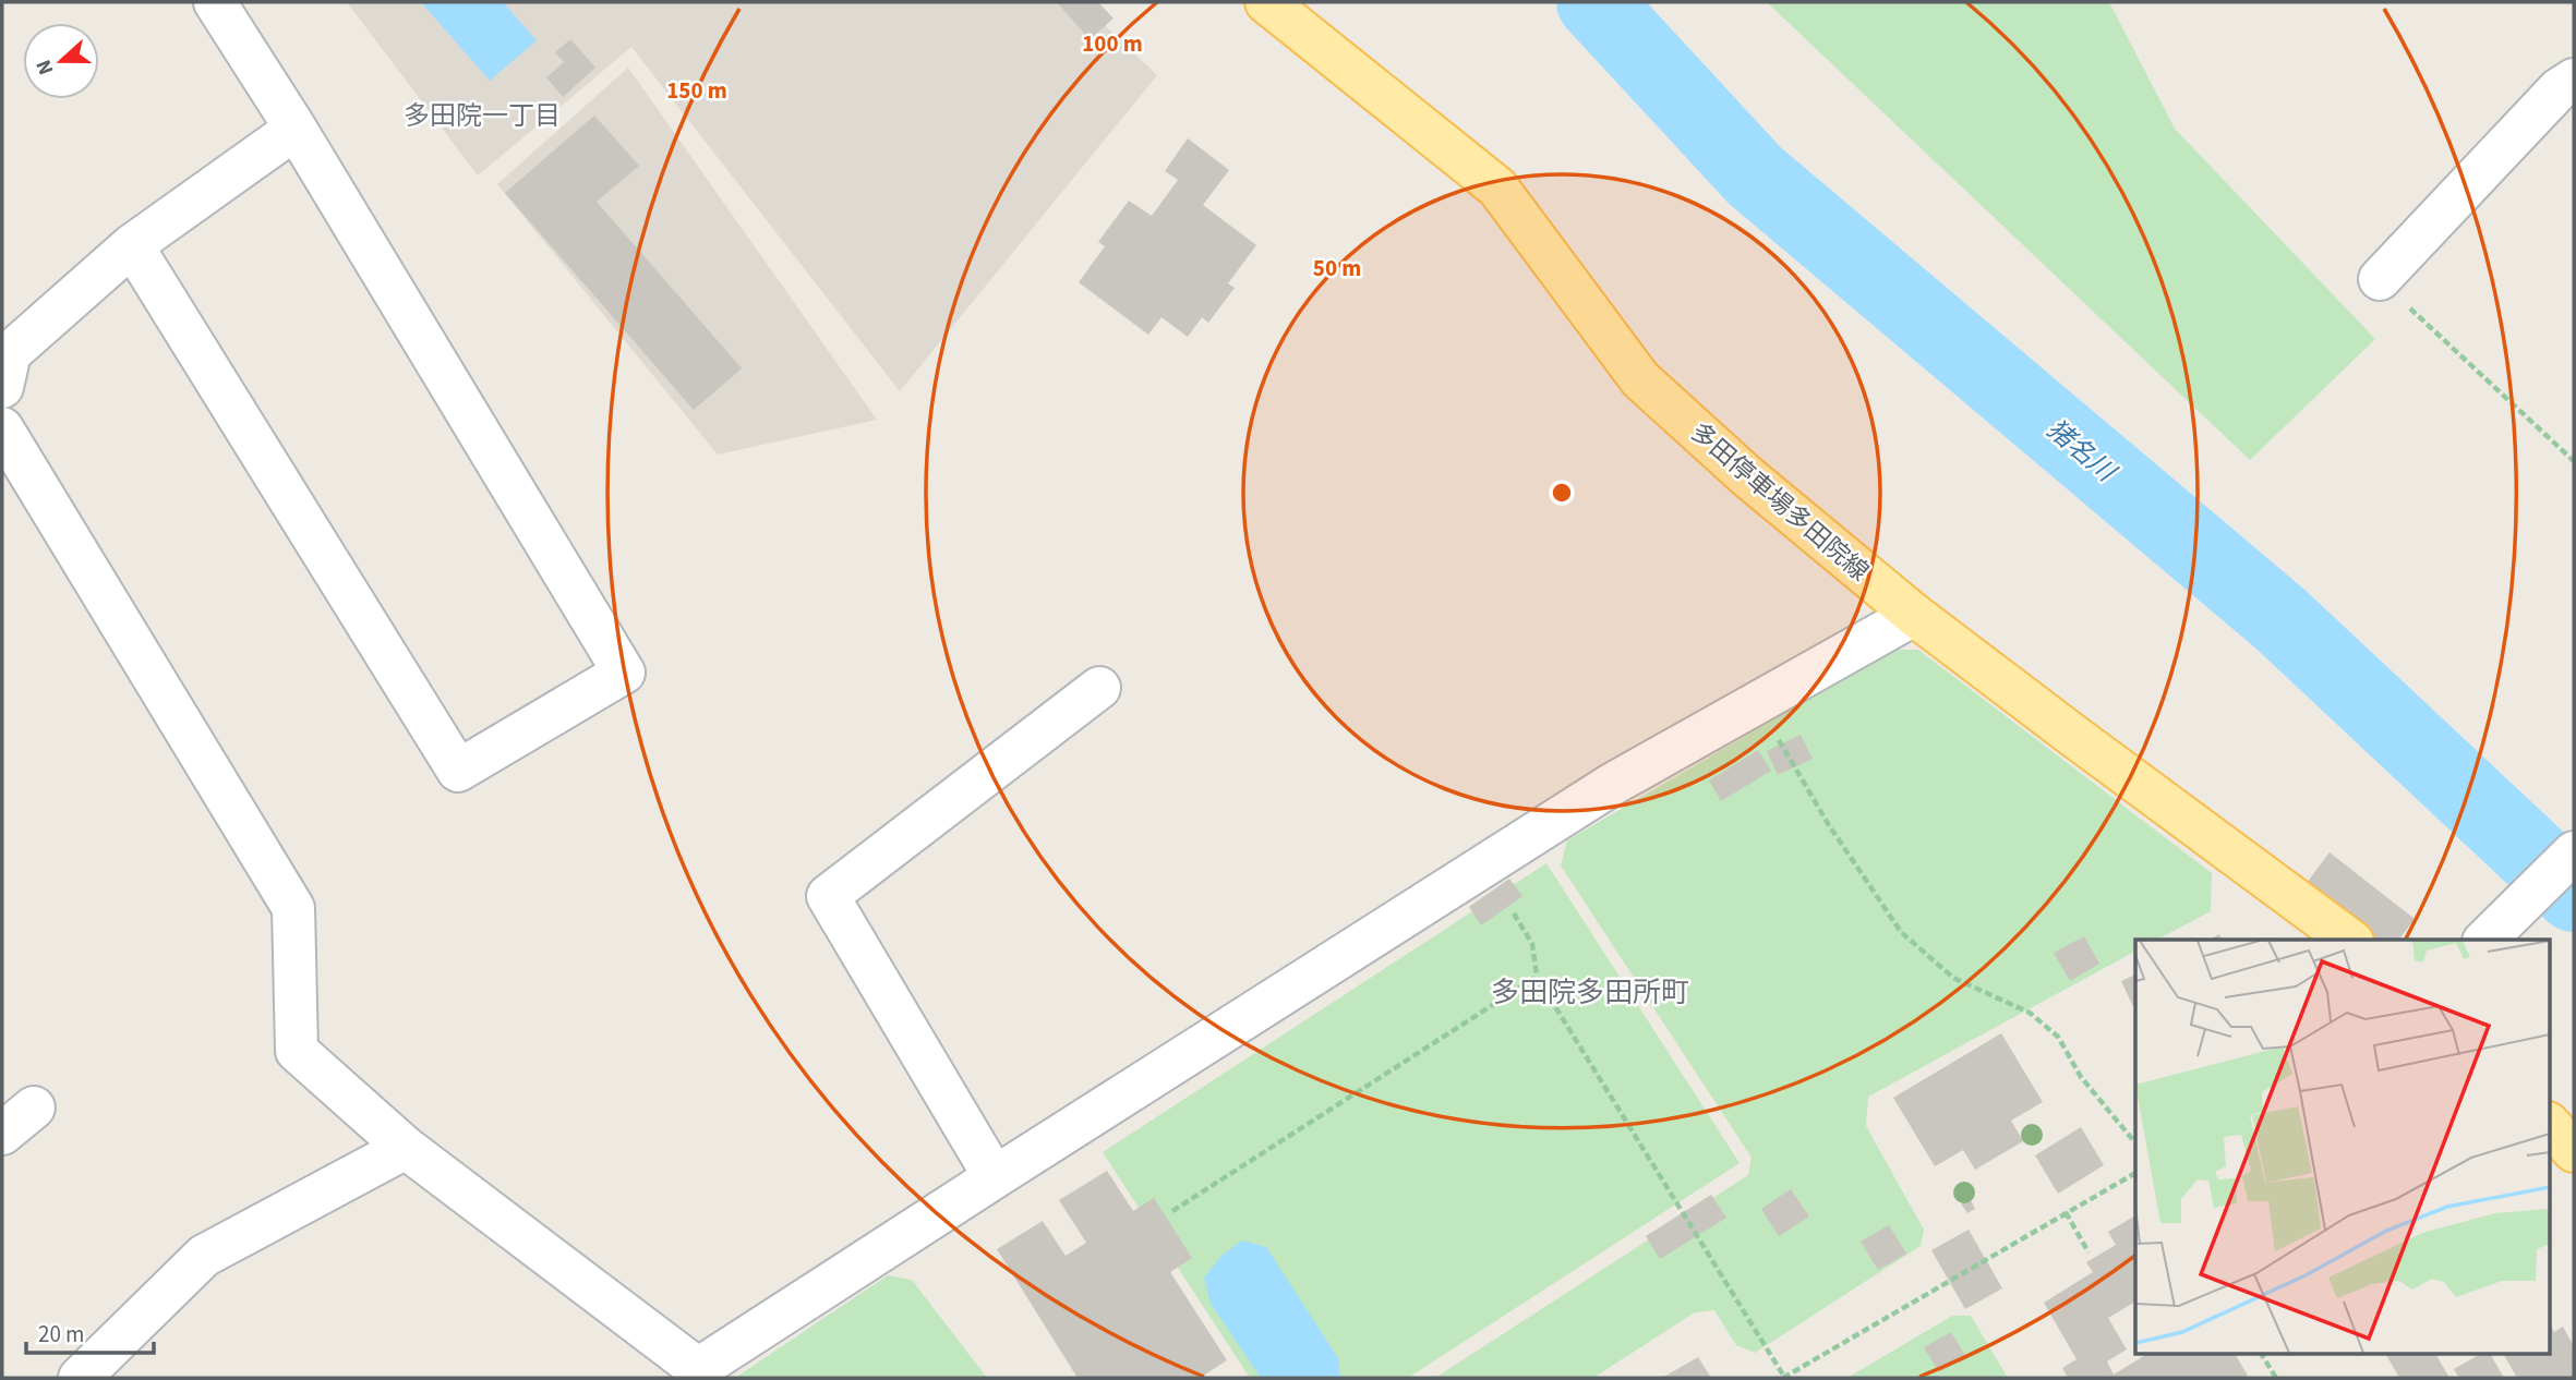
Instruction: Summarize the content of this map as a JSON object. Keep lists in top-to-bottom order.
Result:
{
  "streets": {
    "main road": ["多田停車場多田院線"]
  },
  "districts": ["多田院一丁目", "多田院多田所町"],
  "water": ["猪名川"],
  "scale_bar": "20 m",
  "north": "left",
  "rings": ["100 m", "150 m", "50 m"]
}
